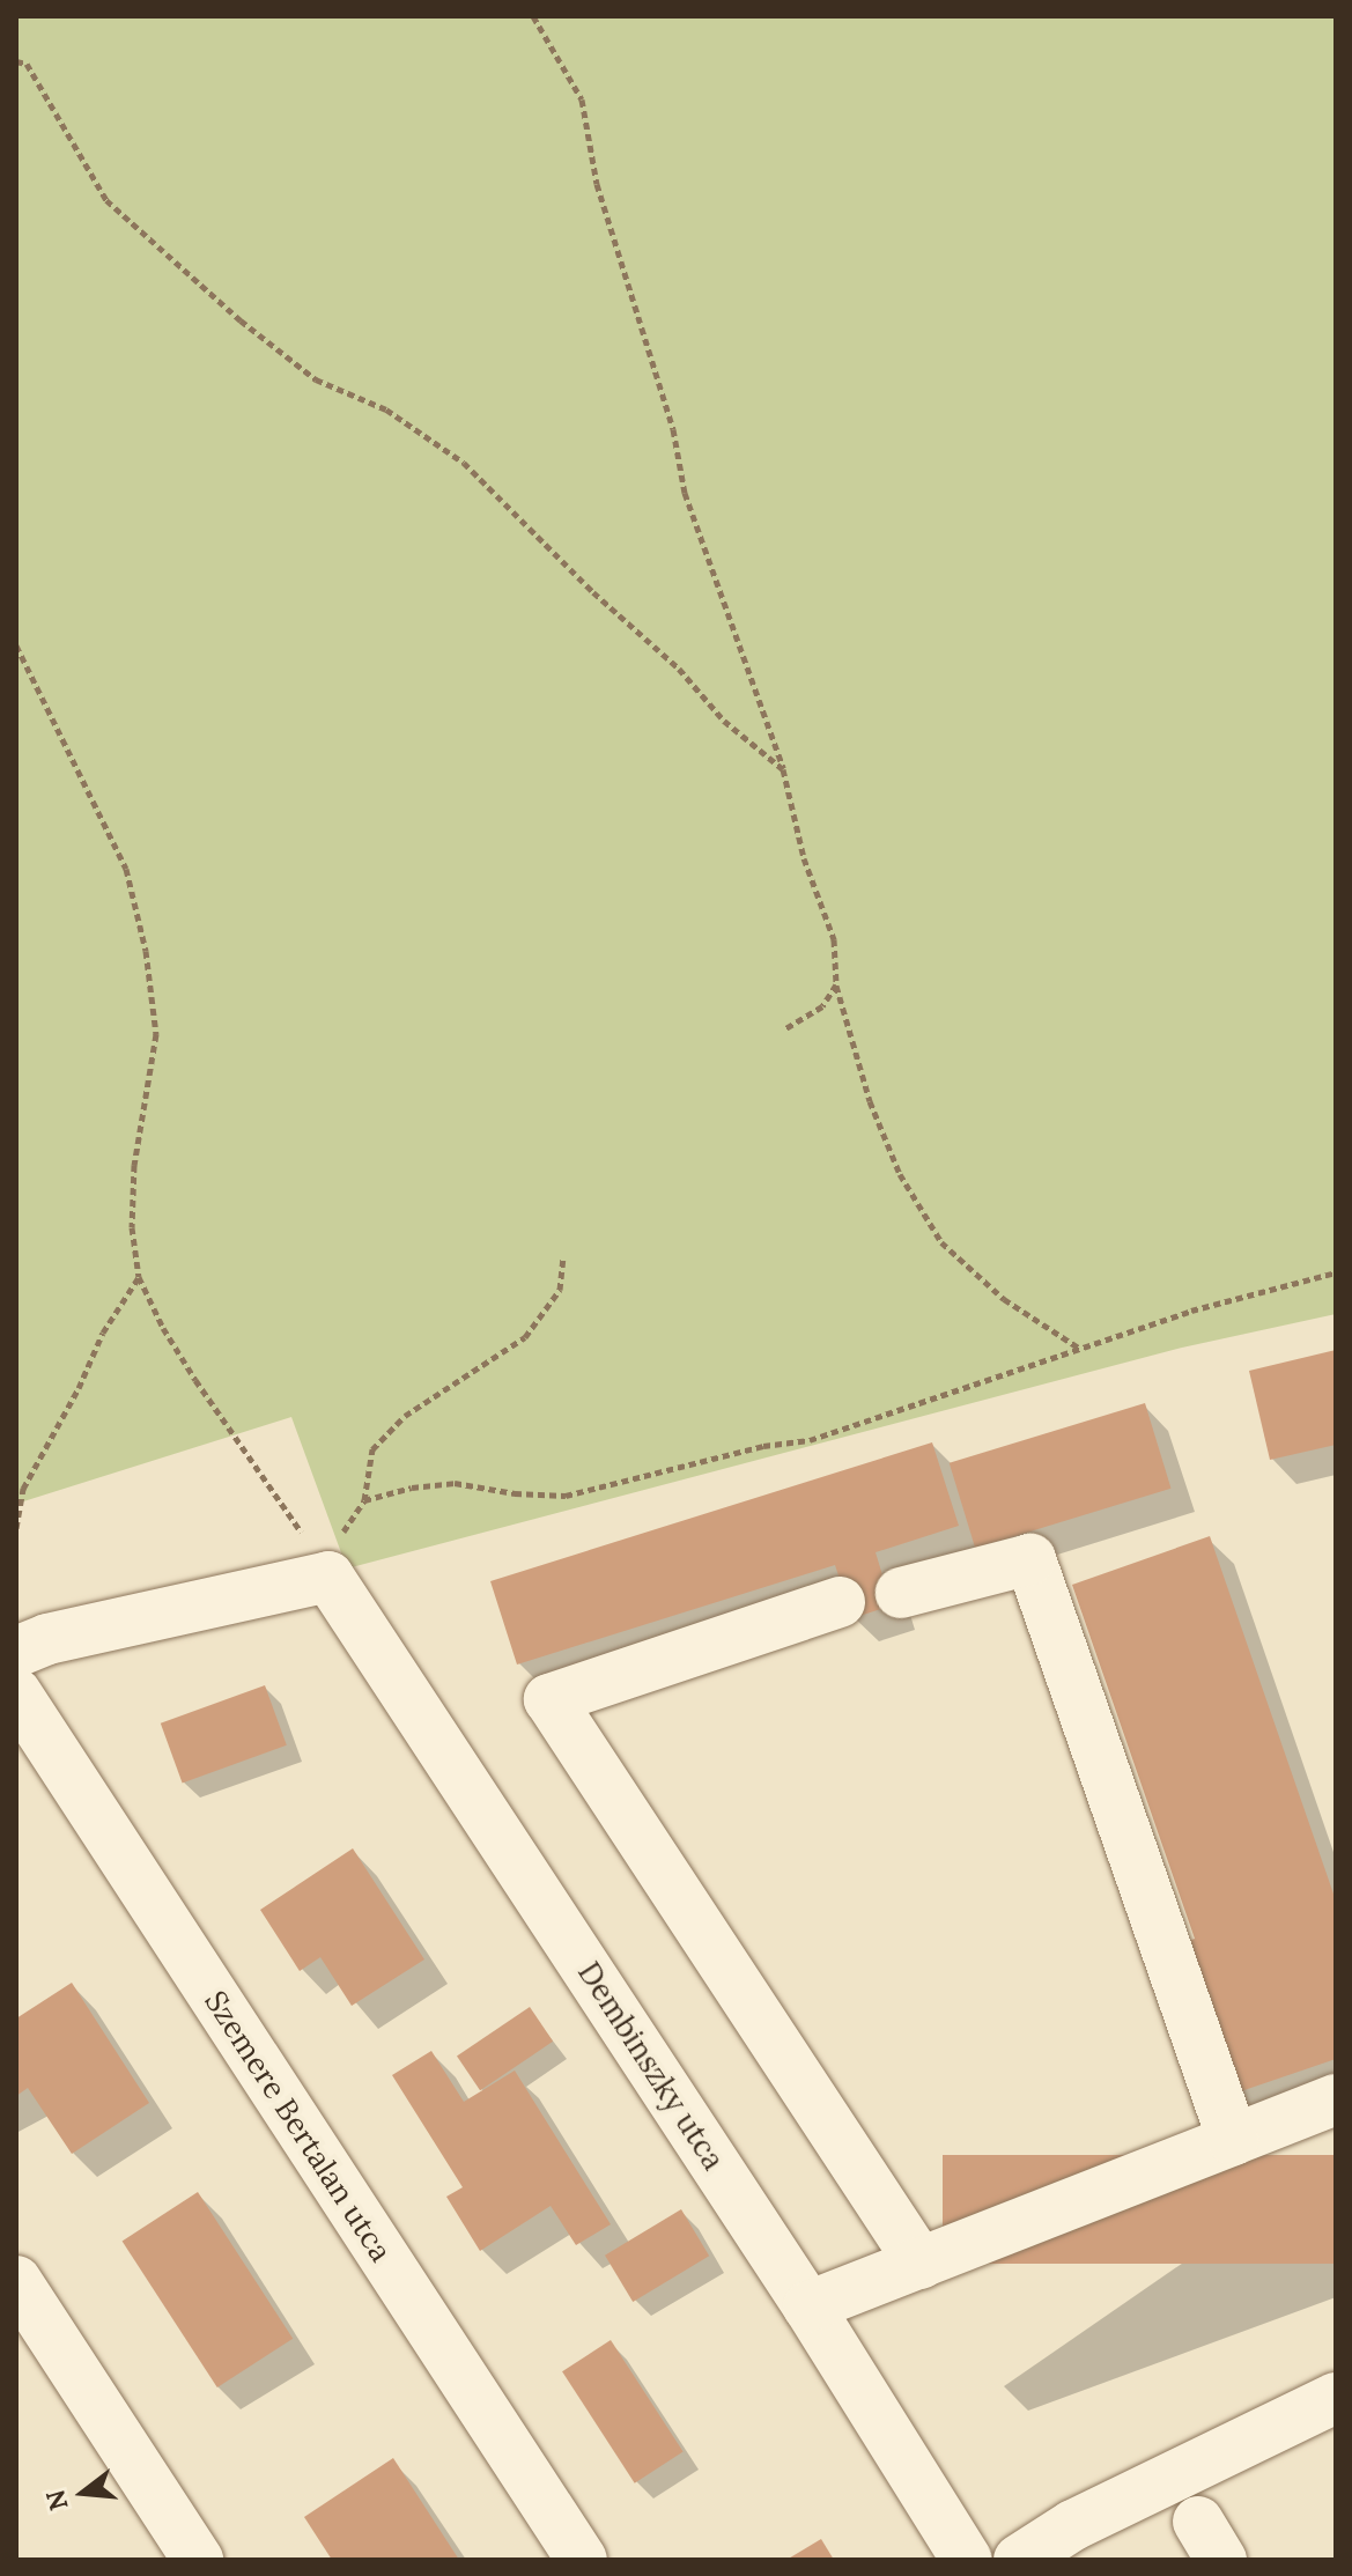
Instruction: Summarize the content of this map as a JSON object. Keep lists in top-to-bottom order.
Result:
{
  "streets": {
    "street": ["Dembinszky utca", "Szemere Bertalan utca"]
  },
  "north": "left"
}
